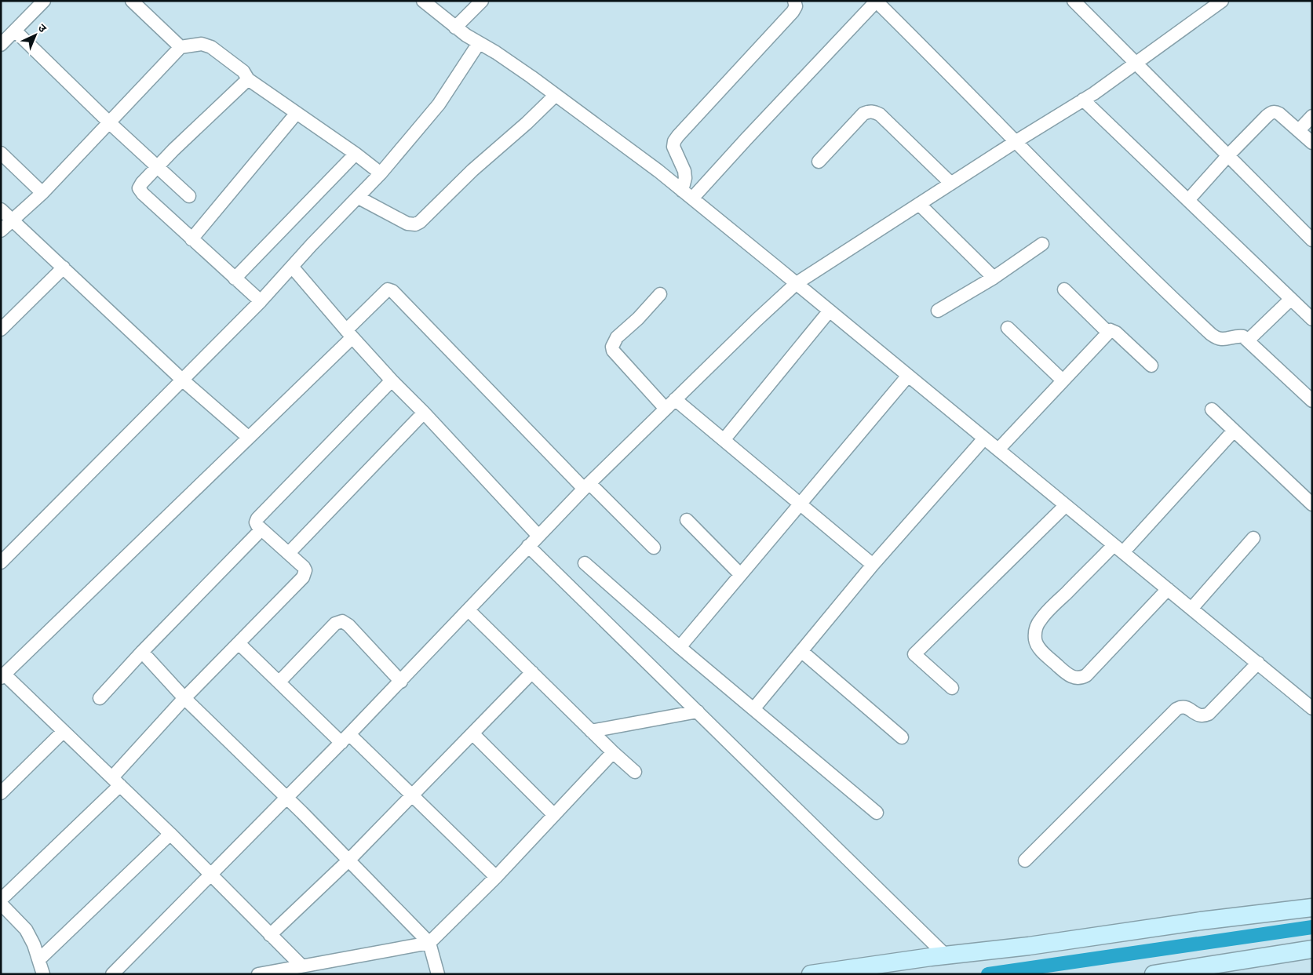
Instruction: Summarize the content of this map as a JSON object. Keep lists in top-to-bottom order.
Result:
{
  "north": "top right"
}
